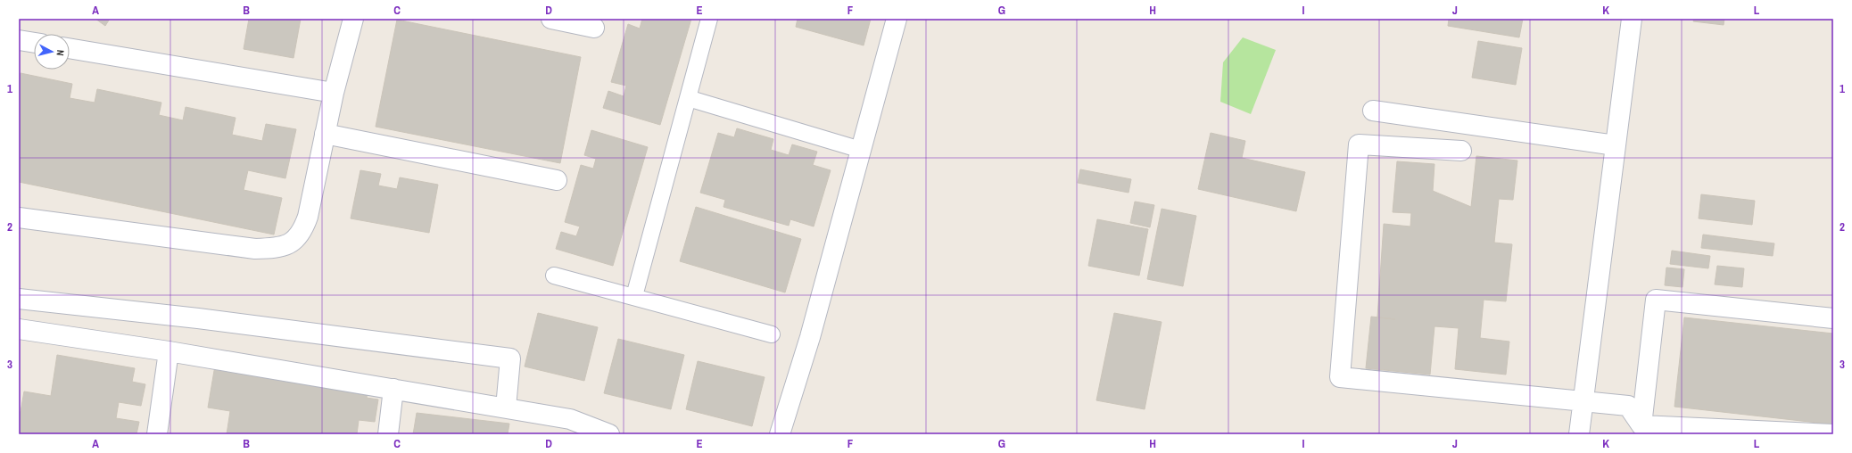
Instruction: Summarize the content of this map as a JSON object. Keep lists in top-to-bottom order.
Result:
{
  "north": "right",
  "grid": {
    "columns": [
      "A",
      "B",
      "C",
      "D",
      "E",
      "F",
      "G",
      "H",
      "I",
      "J",
      "K",
      "L"
    ],
    "rows": ["1", "2", "3"]
  }
}
